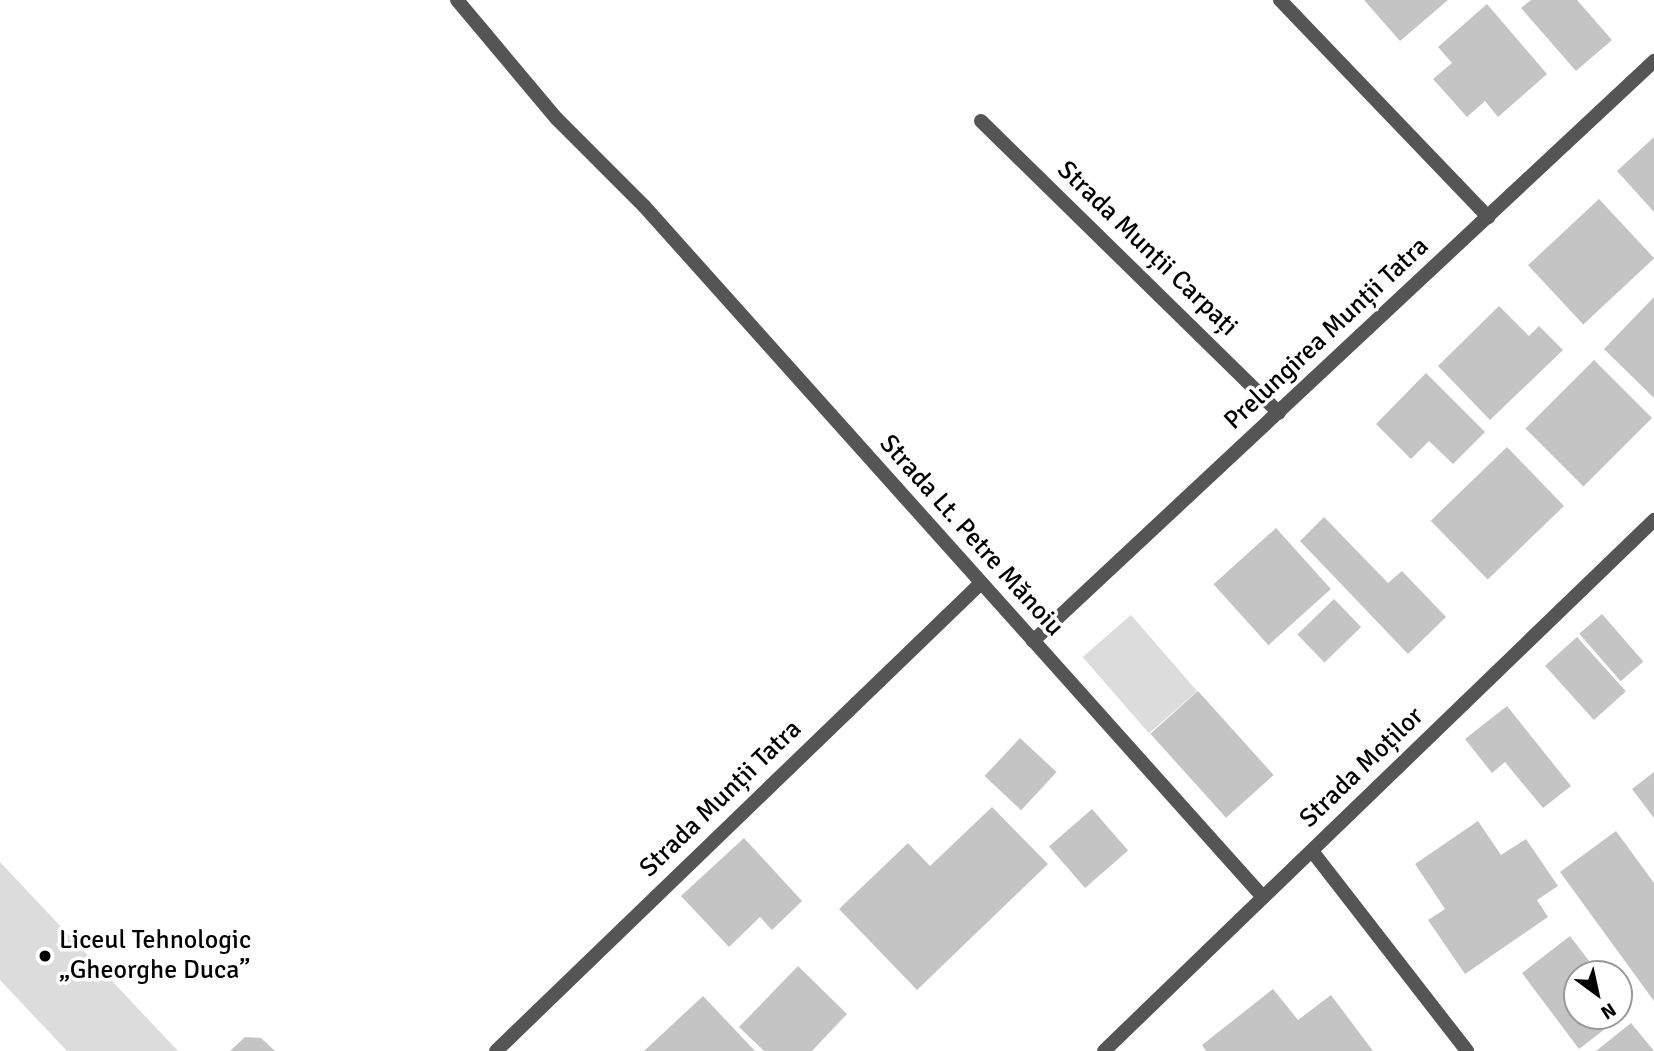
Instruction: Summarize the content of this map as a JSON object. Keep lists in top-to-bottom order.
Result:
{
  "streets": {
    "street": [
      "Strada Munții Carpați",
      "Prelungirea Munții Tatra",
      "Strada Lt. Petre Mănoiu",
      "Strada Moților",
      "Strada Munții Tatra"
    ]
  },
  "crossings": [
    ["Strada Munții Carpați", "Prelungirea Munții Tatra"],
    ["Prelungirea Munții Tatra", "Strada Lt. Petre Mănoiu"],
    ["Strada Lt. Petre Mănoiu", "Strada Moților"],
    ["Strada Lt. Petre Mănoiu", "Strada Munții Tatra"]
  ],
  "places": ["Liceul Tehnologic „Gheorghe Duca”"],
  "north": "bottom right"
}
